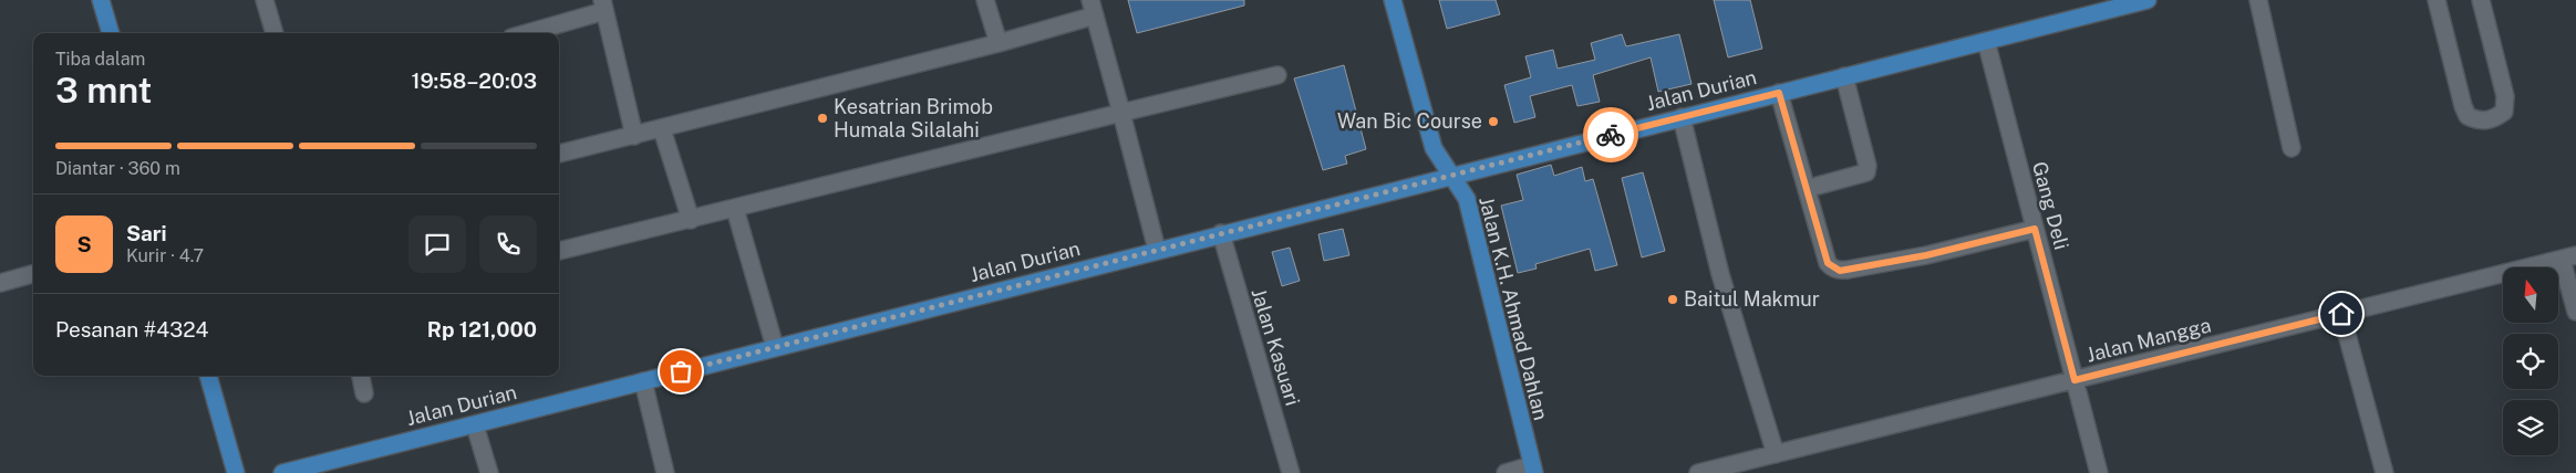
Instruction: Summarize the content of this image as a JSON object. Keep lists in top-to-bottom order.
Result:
{
  "streets": {
    "main road": ["Jalan Durian", "Jalan K.H. Ahmad Dahlan"],
    "street": ["Gang Deli", "Jalan Mangga", "Jalan Kasuari"]
  },
  "crossings": [
    ["Jalan Durian", "Gang Deli"],
    ["Jalan Durian", "Jalan K.H. Ahmad Dahlan"],
    ["Jalan Durian", "Jalan Kasuari"],
    ["Gang Deli", "Jalan Mangga"]
  ],
  "places": ["Kesatrian Brimob Humala Silalahi", "Wan Bic Course", "Baitul Makmur"],
  "north": "top",
  "page": {
    "heading": ["3 mnt", "Tiba dalam", "19:58–20:03"],
    "panel": [
      "Sari",
      "Kurir · 4.7",
      "Pesanan #4324",
      "Rp 121,000"
    ],
    "bar": "Diantar · 360 m",
    "round": "S"
  }
}
